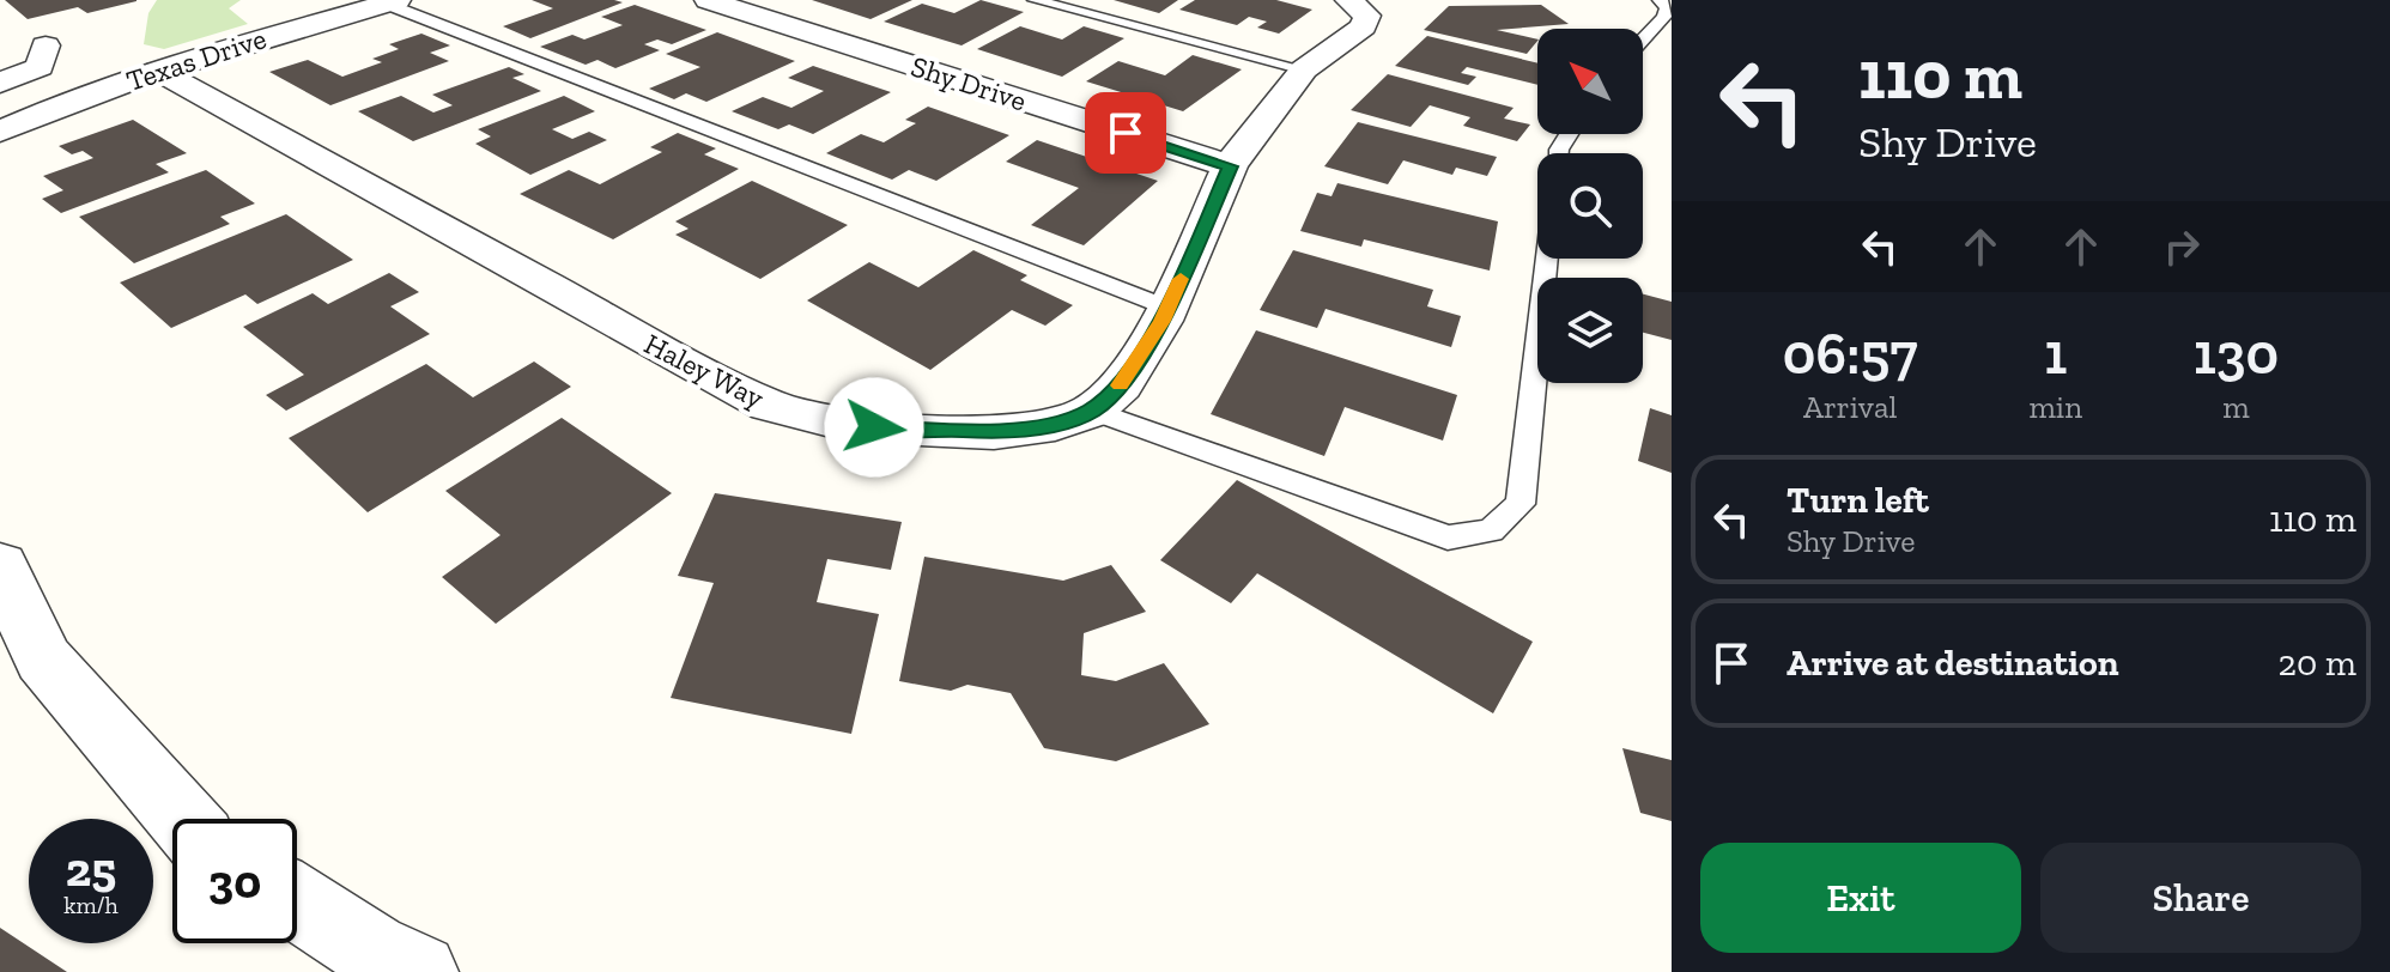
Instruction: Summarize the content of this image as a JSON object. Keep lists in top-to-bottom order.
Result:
{
  "streets": {
    "street": ["Texas Drive", "Shy Drive", "Haley Way"]
  },
  "crossings": [
    ["Texas Drive", "Haley Way"],
    ["Shy Drive", "Haley Way"]
  ],
  "north": "top left",
  "page": {
    "turn": ["110 m", "Shy Drive"],
    "eta": [
      "06:57",
      "Arrival",
      "1",
      "min",
      "130",
      "m"
    ],
    "list": [
      {
        "name": "Turn left",
        "note": "Shy Drive",
        "value": "110 m"
      },
      {
        "name": "Arrive at destination",
        "value": "20 m"
      }
    ],
    "speed": "25 km/h",
    "limit": "30",
    "buttons": ["Exit", "Share"]
  }
}
